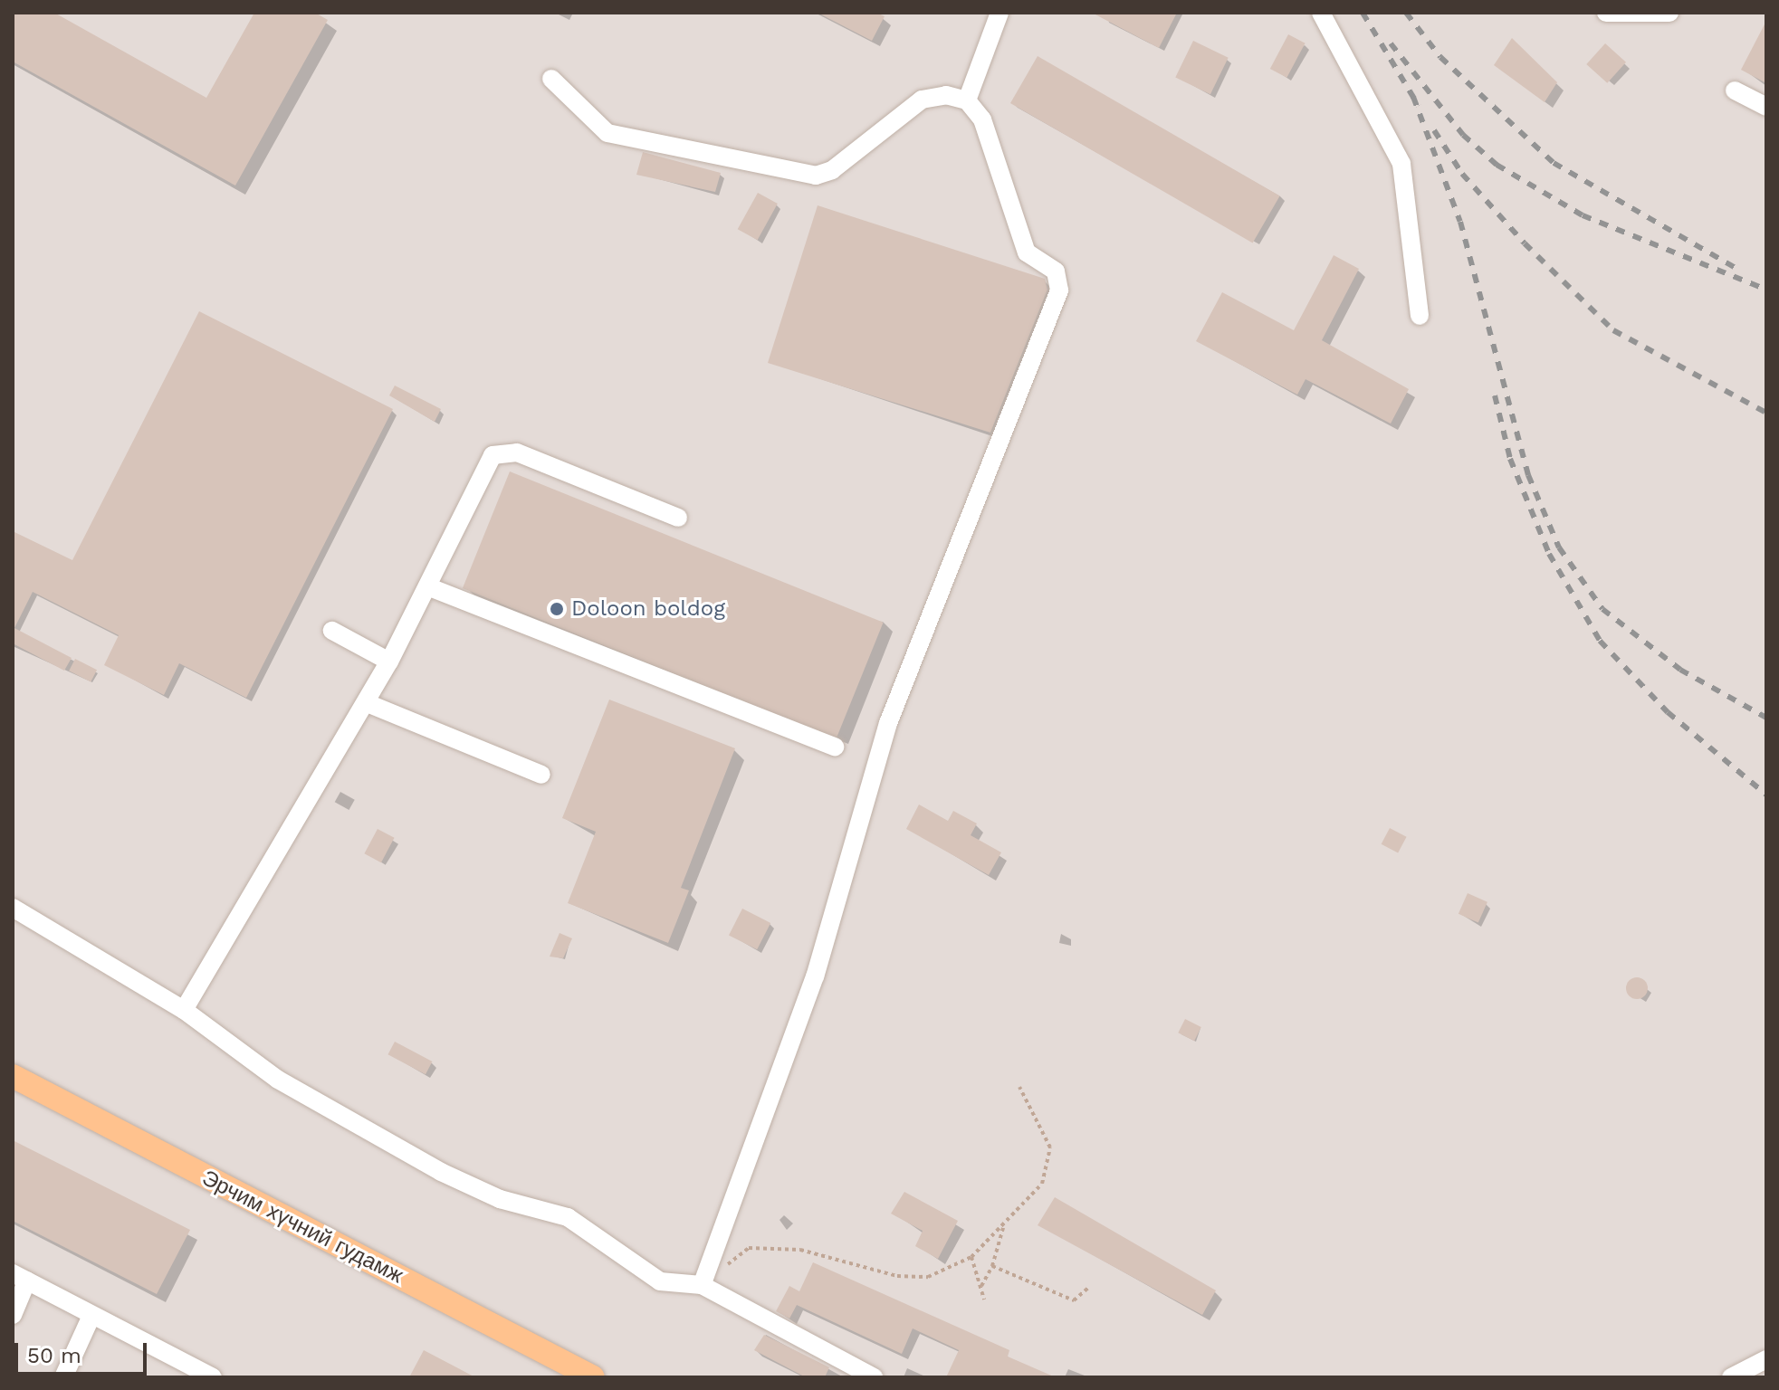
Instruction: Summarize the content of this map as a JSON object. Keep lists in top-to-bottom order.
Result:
{
  "streets": {
    "main road": ["Эрчим хүчний гудамж"]
  },
  "places": ["Doloon boldog"],
  "scale_bar": "50 m"
}
